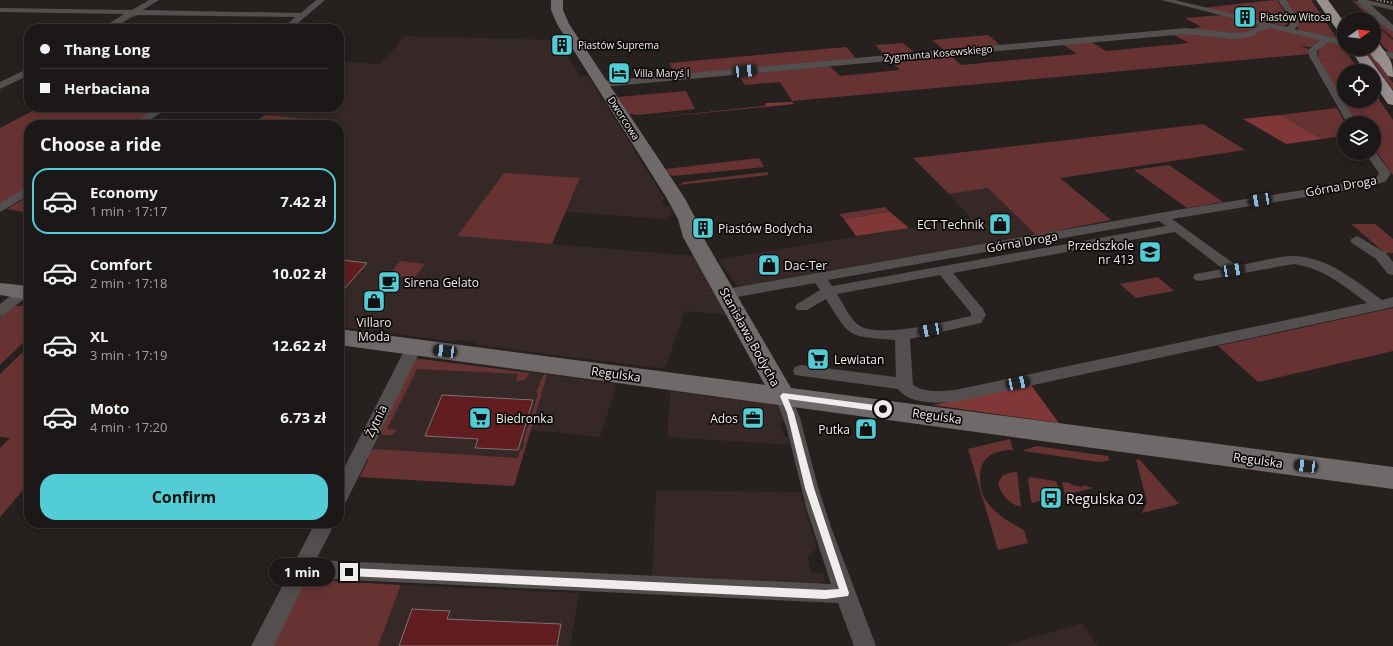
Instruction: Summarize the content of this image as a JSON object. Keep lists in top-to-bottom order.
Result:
{
  "streets": {
    "street": [
      "Zygmunta Kosewskiego",
      "Dworcowa",
      "Górna Droga",
      "Stanisława Bodycha",
      "Regulska",
      "Żytnia"
    ]
  },
  "crossings": [
    ["Zygmunta Kosewskiego", "Dworcowa"],
    ["Dworcowa", "Stanisława Bodycha"],
    ["Górna Droga", "Stanisława Bodycha"],
    ["Stanisława Bodycha", "Regulska"],
    ["Regulska", "Żytnia"]
  ],
  "places": {
    "building": ["Piastów Witosa", "Piastów Suprema", "Piastów Bodycha"],
    "hotel": ["Villa Maryś I"],
    "shop": [
      "ECT Technik",
      "Dac-Ter",
      "Villaro Moda",
      "Putka"
    ],
    "school or university": ["Przedszkole nr 413"],
    "cafe": ["Sirena Gelato"],
    "supermarket": ["Lewiatan", "Biedronka"],
    "office": ["Ados"],
    "bus stop": ["Regulska 02"]
  },
  "north": "right",
  "page": {
    "banner": ["Thang Long", "Herbaciana"],
    "heading": "Choose a ride",
    "list": [
      {
        "name": "Economy",
        "note": "1 min · 17:17",
        "value": "7.42 zł"
      },
      {
        "name": "Comfort",
        "note": "2 min · 17:18",
        "value": "10.02 zł"
      },
      {
        "name": "XL",
        "note": "3 min · 17:19",
        "value": "12.62 zł"
      },
      {
        "name": "Moto",
        "note": "4 min · 17:20",
        "value": "6.73 zł"
      }
    ],
    "buttons": "Confirm",
    "bubble": "1 min"
  }
}
